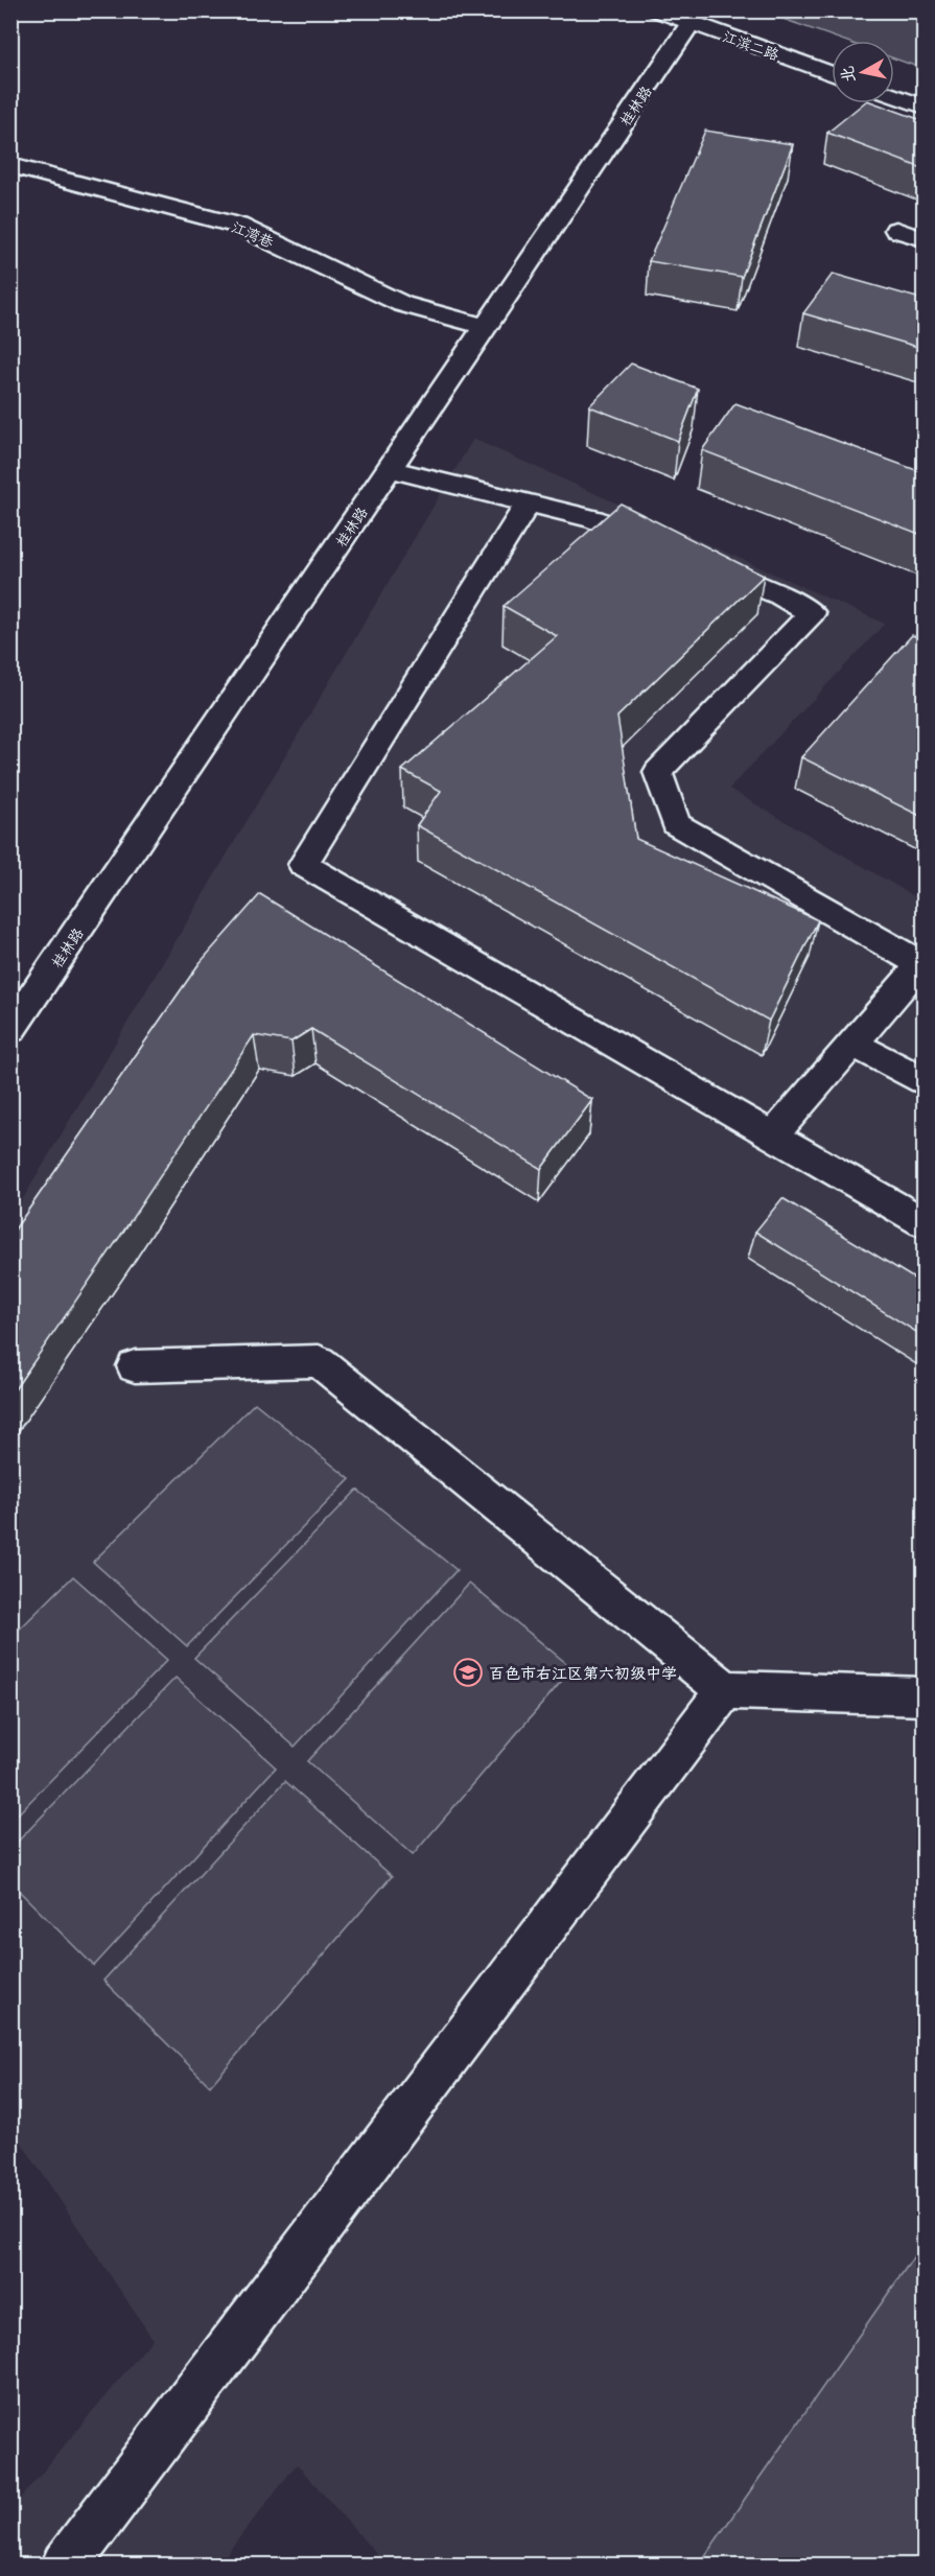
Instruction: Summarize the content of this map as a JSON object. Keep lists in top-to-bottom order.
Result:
{
  "streets": {
    "street": ["江滨二路", "桂林路", "江湾巷"]
  },
  "crossings": [
    ["江滨二路", "桂林路"],
    ["桂林路", "江湾巷"]
  ],
  "places": {
    "school or university": ["百色市右江区第六初级中学"]
  },
  "north": "left"
}
